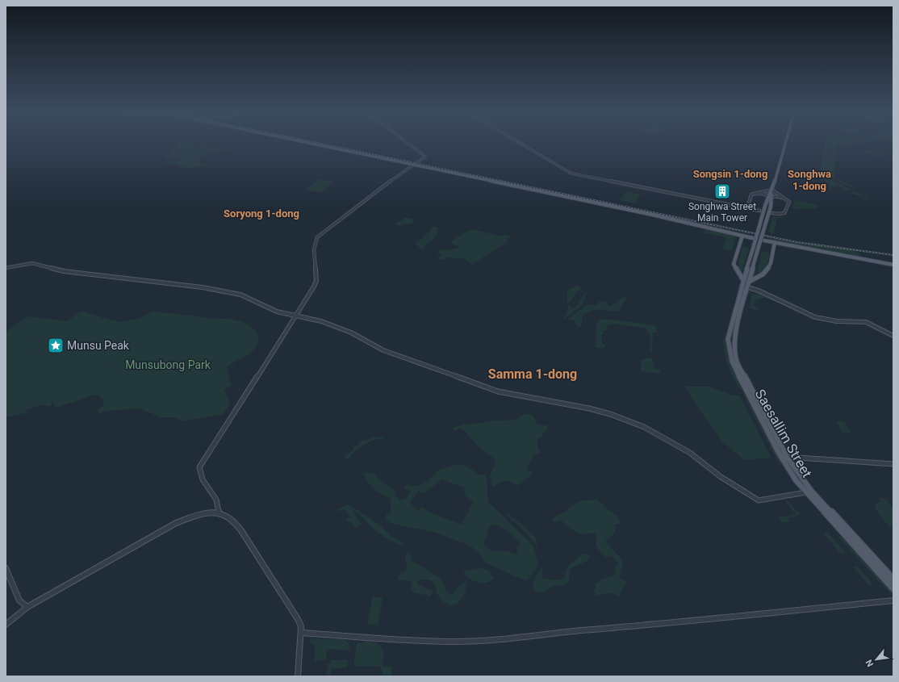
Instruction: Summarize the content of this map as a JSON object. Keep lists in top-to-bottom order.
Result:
{
  "streets": {
    "main road": ["Saesallim Street"]
  },
  "districts": [
    "Songsin 1-dong",
    "Songhwa 1-dong",
    "Soryong 1-dong",
    "Samma 1-dong"
  ],
  "parks": ["Munsubong Park"],
  "places": {
    "building": ["Songhwa Street Main Tower"],
    "place": ["Munsu Peak"]
  },
  "north": "bottom left"
}
